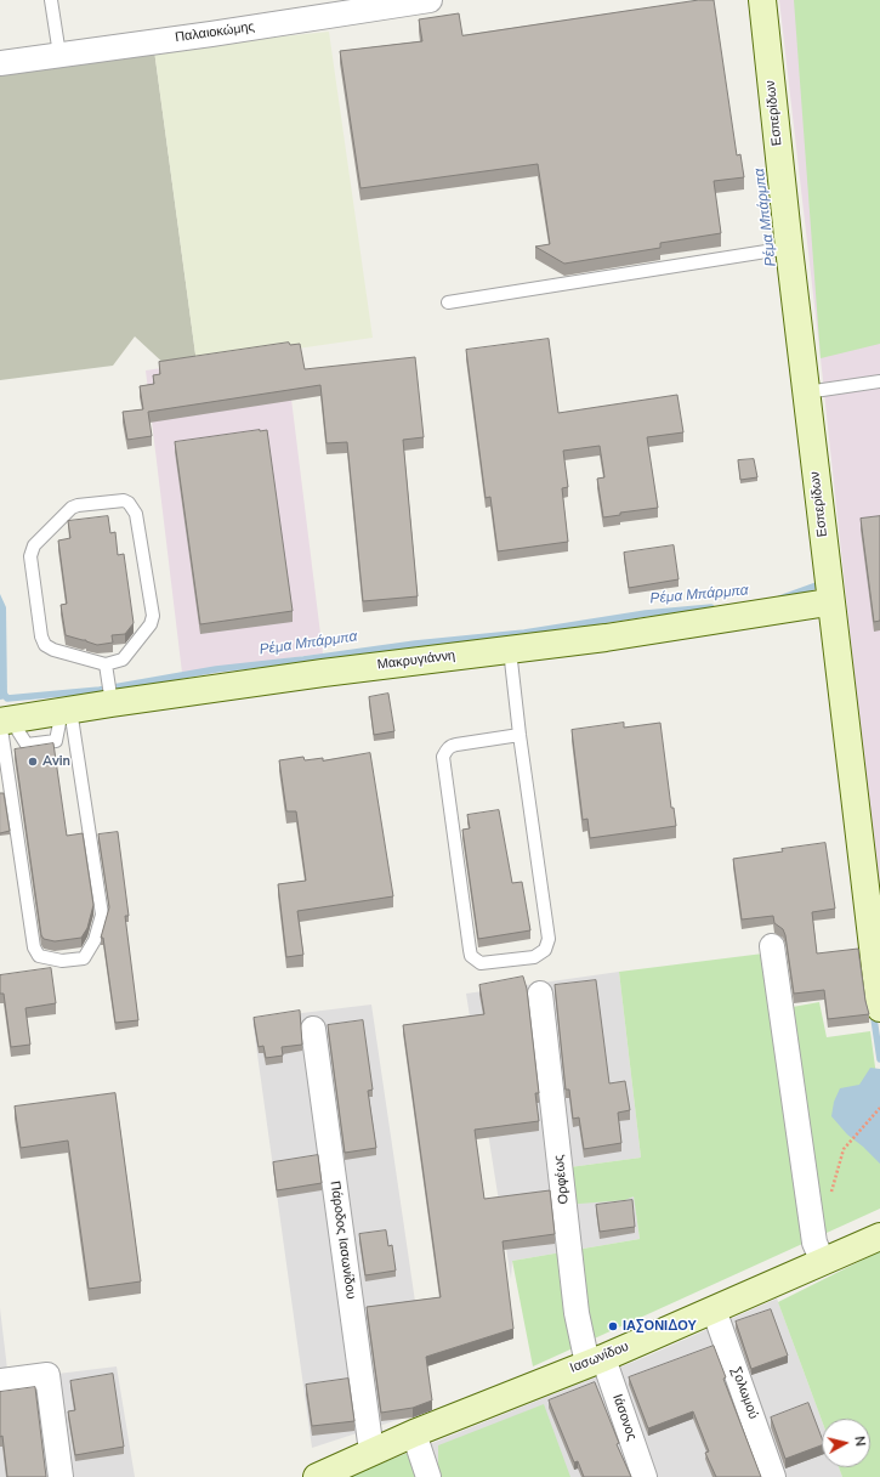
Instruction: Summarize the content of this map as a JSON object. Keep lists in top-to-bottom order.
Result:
{
  "streets": {
    "street": [
      "Παλαιοκώμης",
      "Εσπερίδων",
      "Μακρυγιάννη",
      "Ορφέως",
      "Πάροδος Ιασωνίδου",
      "Ιασωνίδου",
      "Σολωμού",
      "Ιάσονος"
    ]
  },
  "crossings": [
    ["Εσπερίδων", "Μακρυγιάννη"],
    ["Ορφέως", "Ιασωνίδου"],
    ["Ορφέως", "Ιάσονος"],
    ["Πάροδος Ιασωνίδου", "Ιασωνίδου"],
    ["Ιασωνίδου", "Σολωμού"],
    ["Ιασωνίδου", "Ιάσονος"]
  ],
  "water": ["Ρέμα Μπάρμπα"],
  "places": ["Avin", "ΙΑΣΟΝΙΔΟΥ"],
  "north": "right"
}
